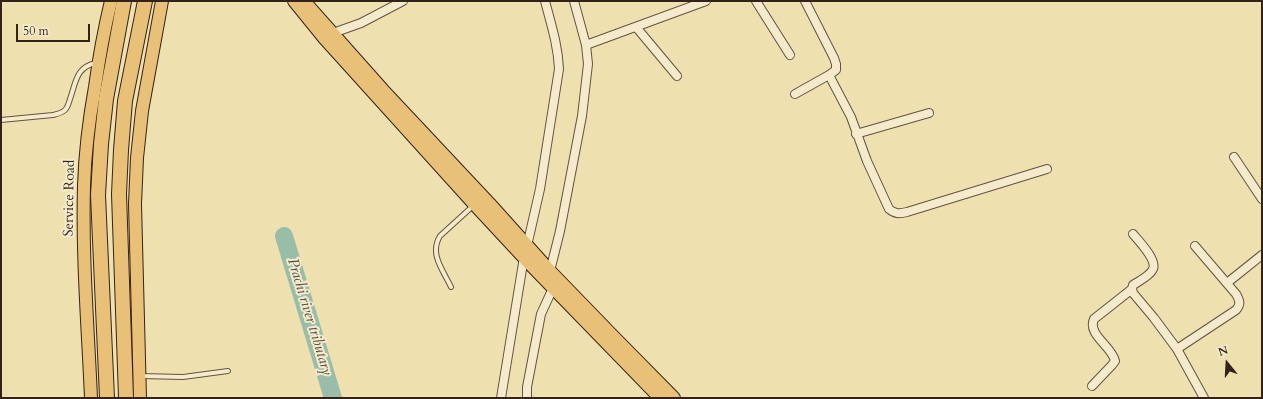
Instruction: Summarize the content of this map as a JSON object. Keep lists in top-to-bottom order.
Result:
{
  "streets": {
    "main road": ["Service Road"]
  },
  "water": ["Prachi river tributary"],
  "scale_bar": "50 m",
  "north": "top"
}
